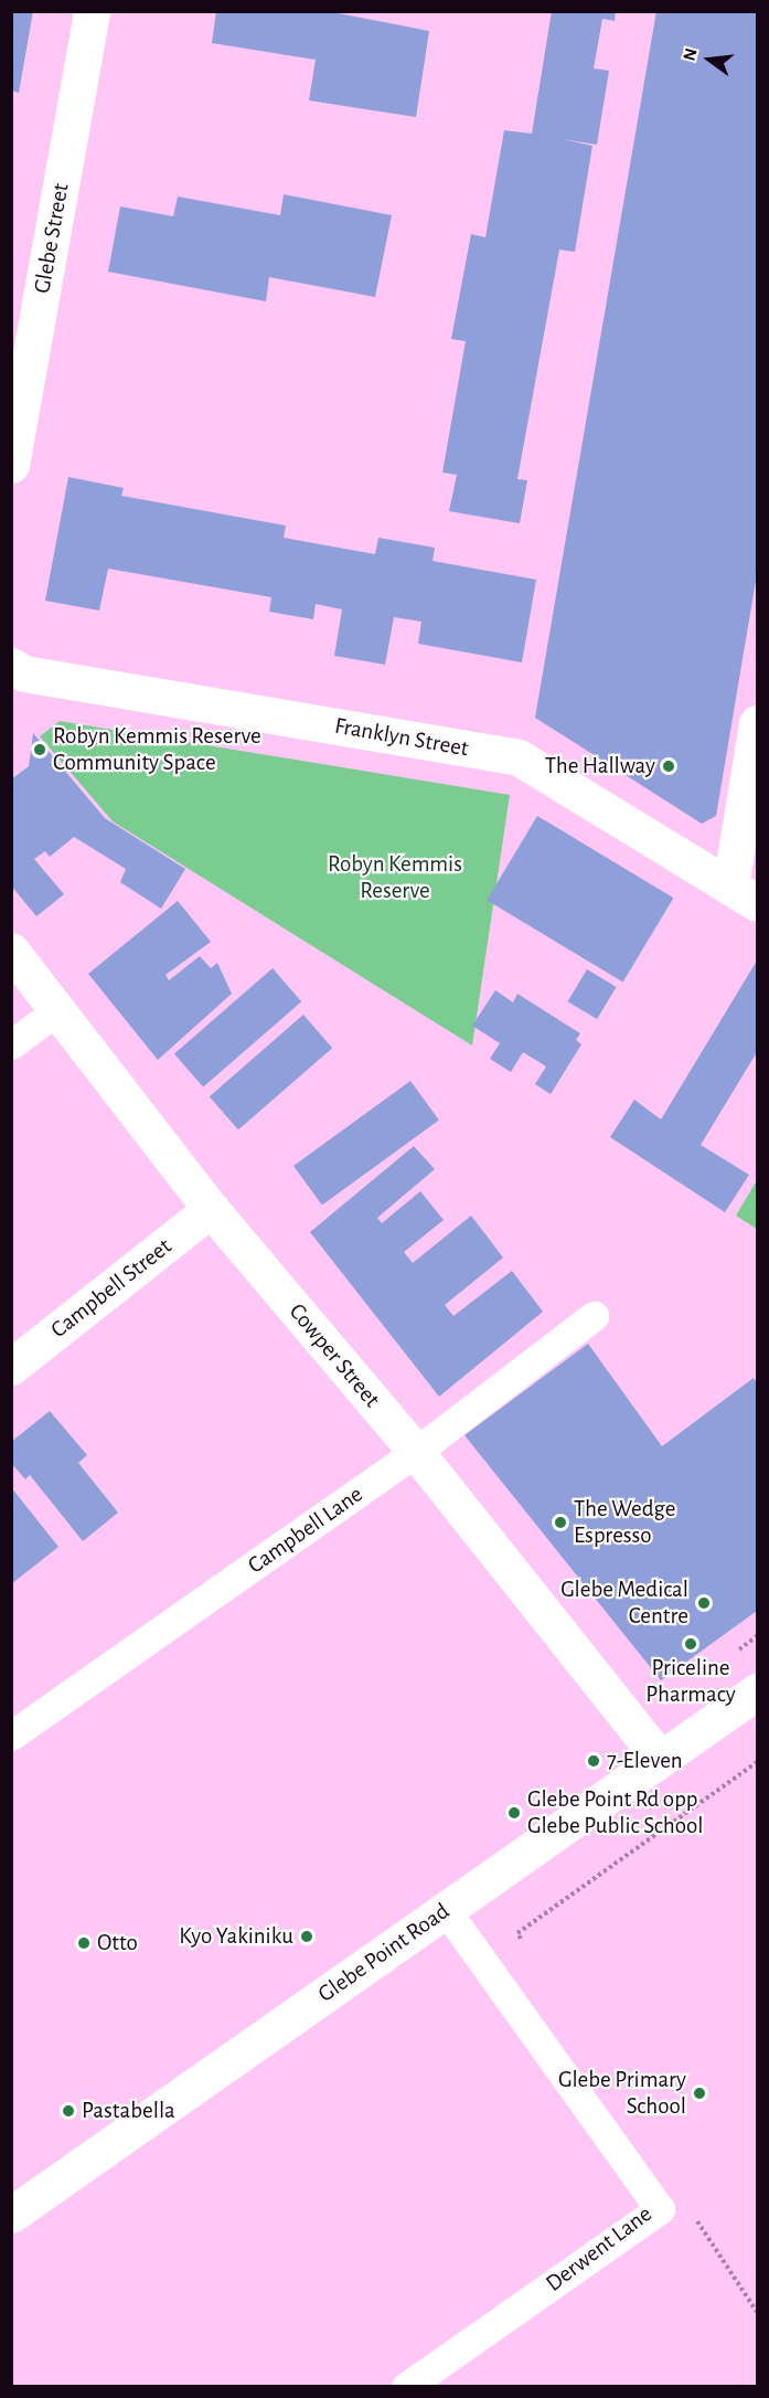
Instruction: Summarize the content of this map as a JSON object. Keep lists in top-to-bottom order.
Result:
{
  "streets": {
    "street": [
      "Glebe Street",
      "Franklyn Street",
      "Campbell Street",
      "Cowper Street",
      "Glebe Point Road"
    ],
    "lane": ["Campbell Lane", "Derwent Lane"]
  },
  "crossings": [
    ["Campbell Street", "Cowper Street"],
    ["Cowper Street", "Campbell Lane"],
    ["Cowper Street", "Glebe Point Road"],
    ["Glebe Point Road", "Derwent Lane"]
  ],
  "parks": ["Robyn Kemmis Reserve"],
  "places": [
    "Robyn Kemmis Reserve Community Space",
    "The Hallway",
    "The Wedge Espresso",
    "Glebe Medical Centre",
    "Priceline Pharmacy",
    "7-Eleven",
    "Glebe Point Rd opp Glebe Public School",
    "Kyo Yakiniku",
    "Otto",
    "Glebe Primary School",
    "Pastabella"
  ],
  "north": "left"
}
